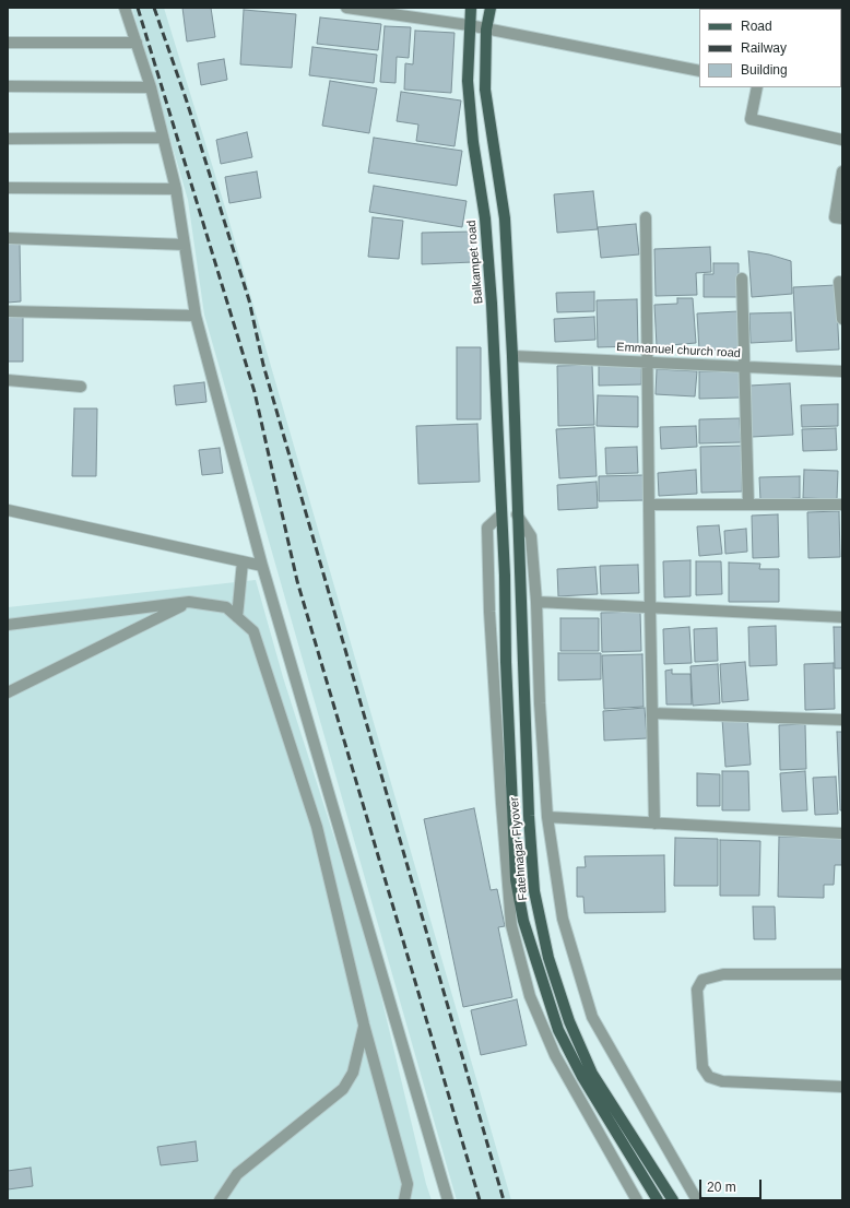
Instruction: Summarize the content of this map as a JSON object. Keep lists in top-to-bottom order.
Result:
{
  "streets": {
    "main road": ["Balkampet road", "Fatehnagar Flyover"],
    "street": ["Emmanuel church road"]
  },
  "crossings": [
    ["Balkampet road", "Fatehnagar Flyover"]
  ],
  "legend": ["Road", "Railway", "Building"],
  "scale_bar": "20 m"
}
